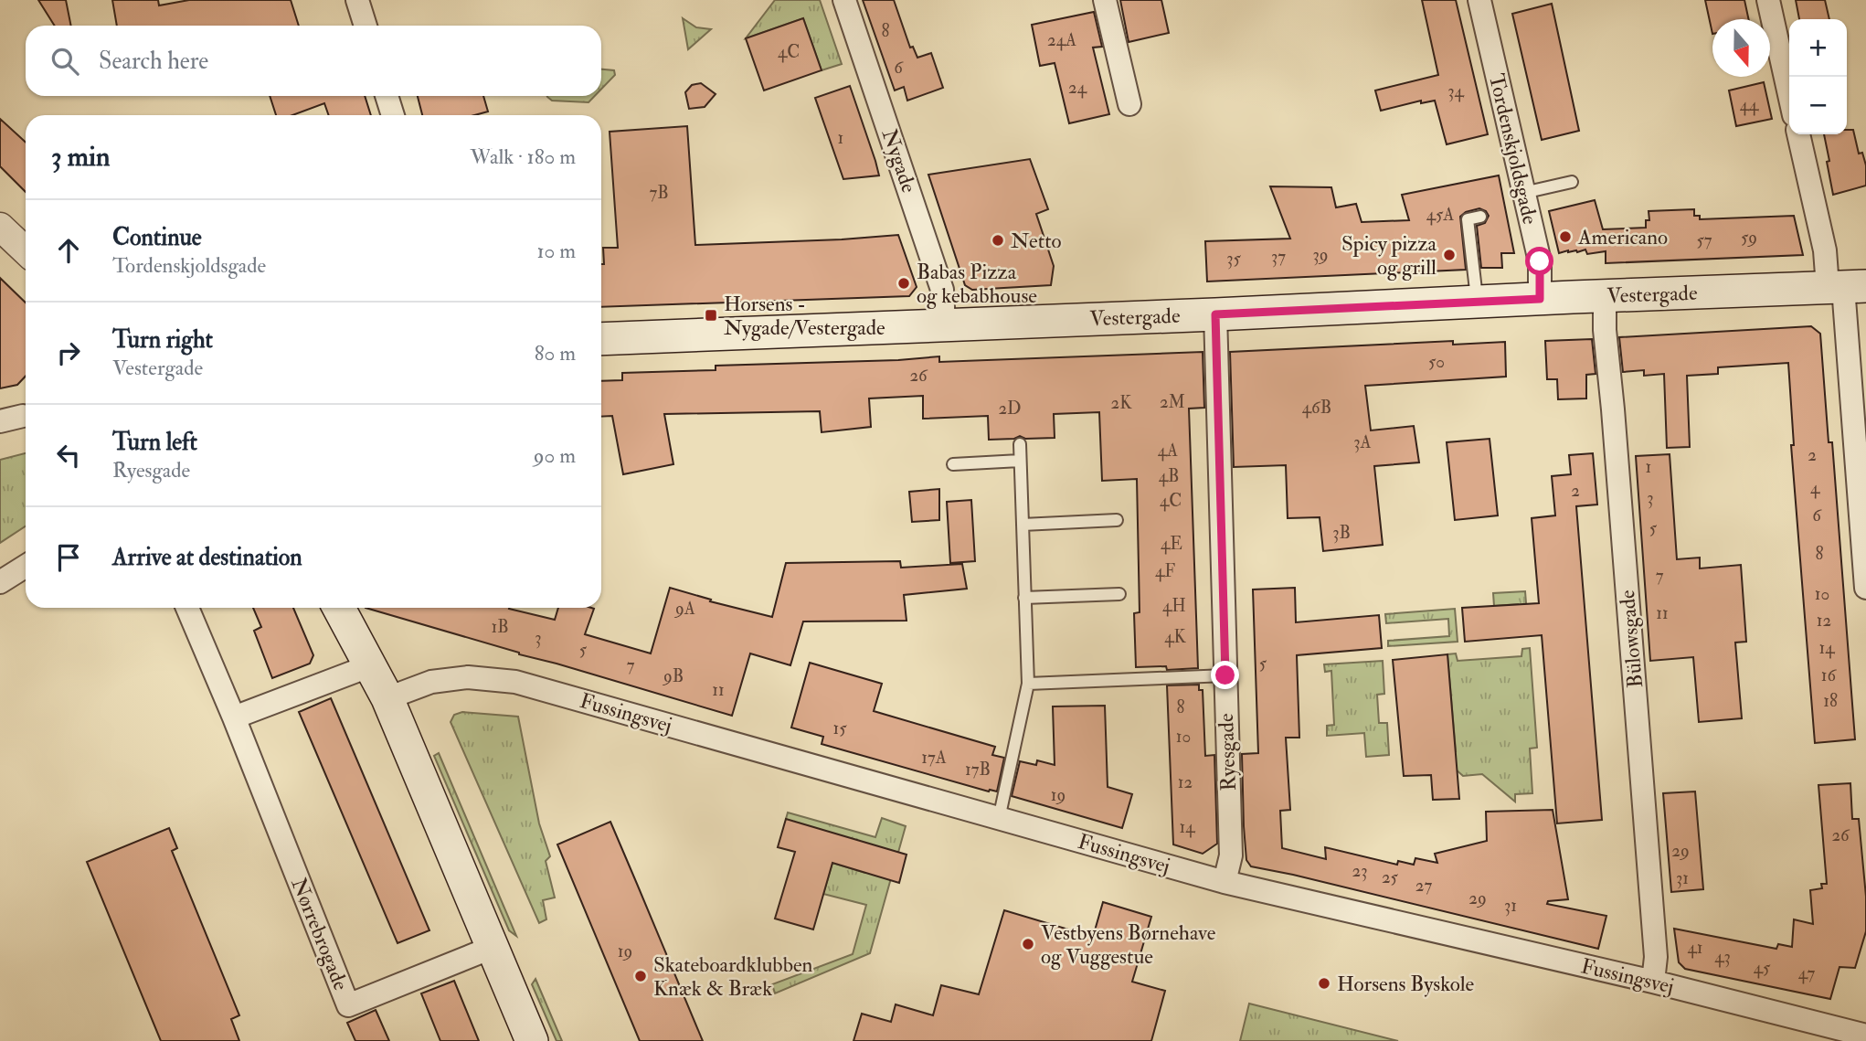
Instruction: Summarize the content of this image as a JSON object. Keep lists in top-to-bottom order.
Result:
{
  "streets": {
    "main road": ["Vestergade"],
    "street": [
      "Tordenskjoldsgade",
      "Nygade",
      "Bülowsgade",
      "Fussingsvej",
      "Ryesgade",
      "Nørrebrogade"
    ]
  },
  "crossings": [
    ["Tordenskjoldsgade", "Vestergade"],
    ["Nygade", "Vestergade"],
    ["Vestergade", "Bülowsgade"],
    ["Vestergade", "Ryesgade"],
    ["Bülowsgade", "Fussingsvej"],
    ["Fussingsvej", "Ryesgade"]
  ],
  "places": {
    "other": [
      "Americano",
      "Netto",
      "Spicy pizza og grill",
      "Babas Pizza og kebabhouse",
      "Vestbyens Børnehave og Vuggestue",
      "Skateboardklubben Knæk & Bræk",
      "Horsens Byskole"
    ],
    "transit": ["Horsens - Nygade/Vestergade"]
  },
  "house_numbers": [
    "8",
    "24A",
    "4C",
    "6",
    "24",
    "34",
    "44",
    "1",
    "7B",
    "45A",
    "59",
    "57",
    "39",
    "37",
    "35",
    "50",
    "26",
    "2M",
    "2K",
    "46B",
    "2D",
    "3A",
    "4A",
    "2",
    "1",
    "4B",
    "4",
    "2",
    "3",
    "4C",
    "6",
    "5",
    "3B",
    "4E",
    "8",
    "4F",
    "7",
    "10",
    "4H",
    "9A",
    "11",
    "12",
    "1B",
    "4K",
    "3",
    "14",
    "5",
    "5",
    "7",
    "16",
    "9B",
    "11",
    "18",
    "8",
    "15",
    "10",
    "17A",
    "17B",
    "12",
    "19",
    "14",
    "26",
    "29",
    "23",
    "25",
    "31",
    "27",
    "29",
    "31",
    "41",
    "19",
    "43",
    "45",
    "47"
  ],
  "north": "bottom",
  "page": {
    "map_buttons": ["+", "−"],
    "search": "Search here",
    "heading": ["3 min", "Walk · 180 m"],
    "list": [
      ["Continue", "Tordenskjoldsgade", "10 m"],
      ["Turn right", "Vestergade", "80 m"],
      ["Turn left", "Ryesgade", "90 m"],
      "Arrive at destination"
    ]
  }
}
